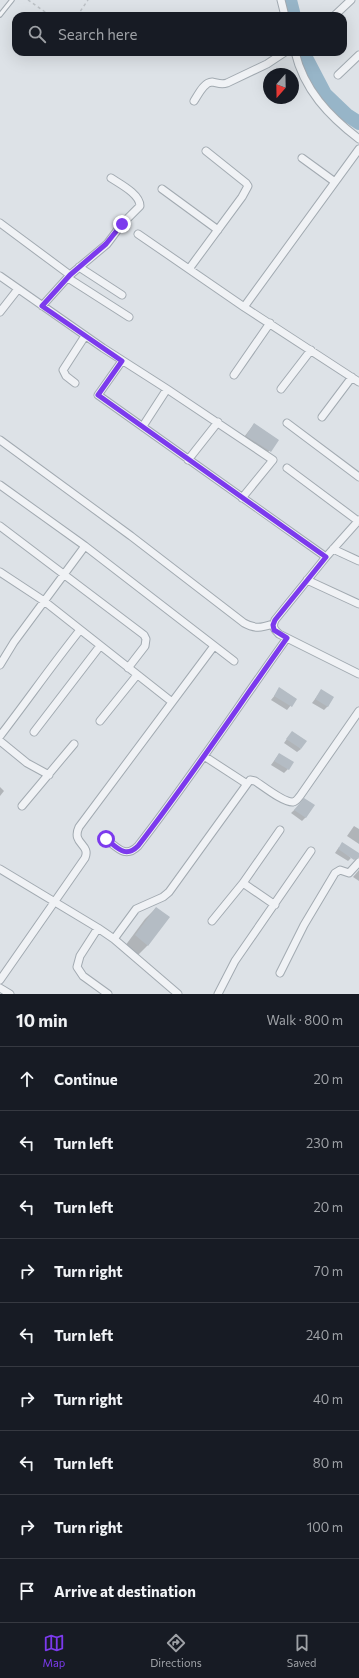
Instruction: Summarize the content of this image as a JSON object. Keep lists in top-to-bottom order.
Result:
{
  "north": "bottom",
  "page": {
    "search": "Search here",
    "heading": ["10 min", "Walk · 800 m"],
    "list": [
      ["Continue", "20 m"],
      ["Turn left", "230 m"],
      ["Turn left", "20 m"],
      ["Turn right", "70 m"],
      ["Turn left", "240 m"],
      ["Turn right", "40 m"],
      ["Turn left", "80 m"],
      ["Turn right", "100 m"],
      "Arrive at destination"
    ],
    "nav": ["Map", "Directions", "Saved"]
  }
}
